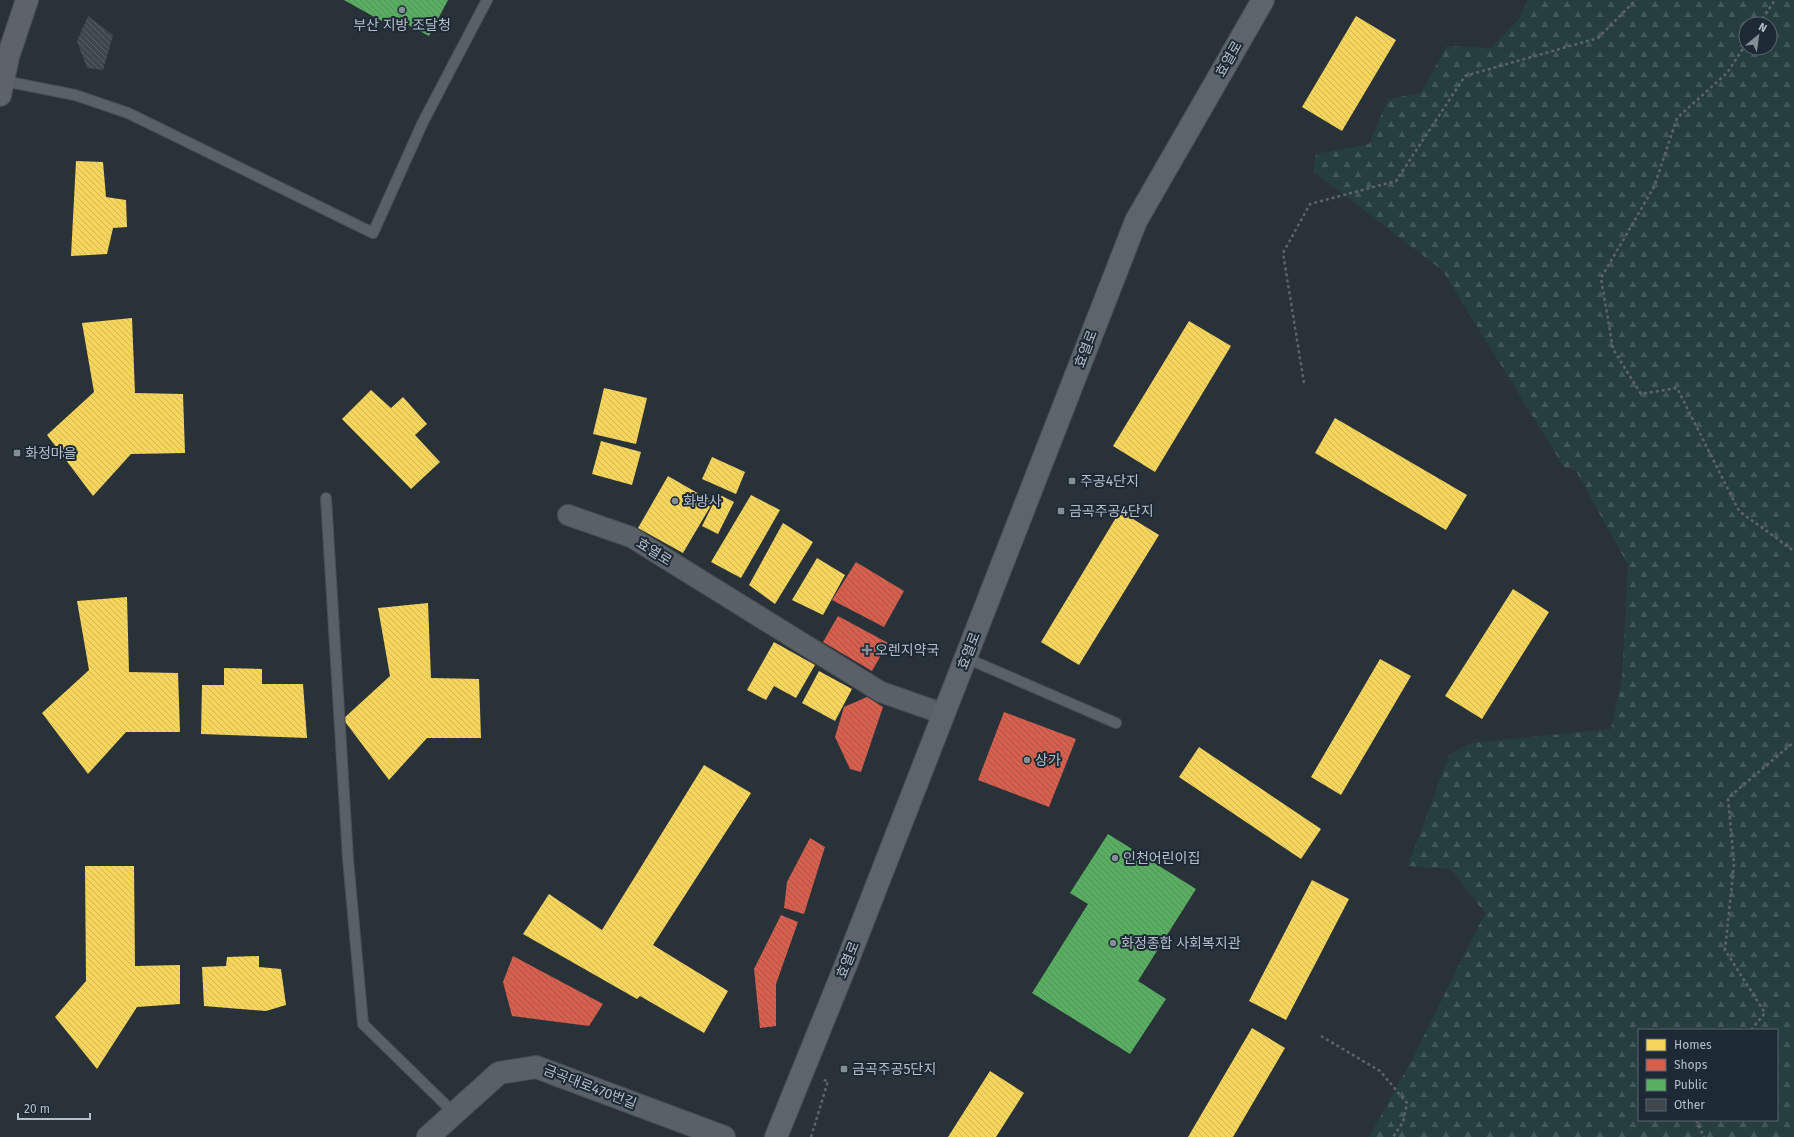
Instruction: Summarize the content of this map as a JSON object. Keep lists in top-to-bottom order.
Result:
{
  "streets": {
    "main road": ["효열로"],
    "street": ["금곡대로470번길"]
  },
  "places": {
    "other": [
      "부산 지방 조달청",
      "화방사",
      "상가",
      "인천어린이집",
      "화정종합 사회복지관"
    ],
    "transit": [
      "화정마을",
      "주공4단지",
      "금곡주공4단지",
      "금곡주공5단지"
    ],
    "health": ["오렌지약국"]
  },
  "legend": [
    "Homes",
    "Shops",
    "Public",
    "Other"
  ],
  "scale_bar": "20 m",
  "north": "top right"
}
